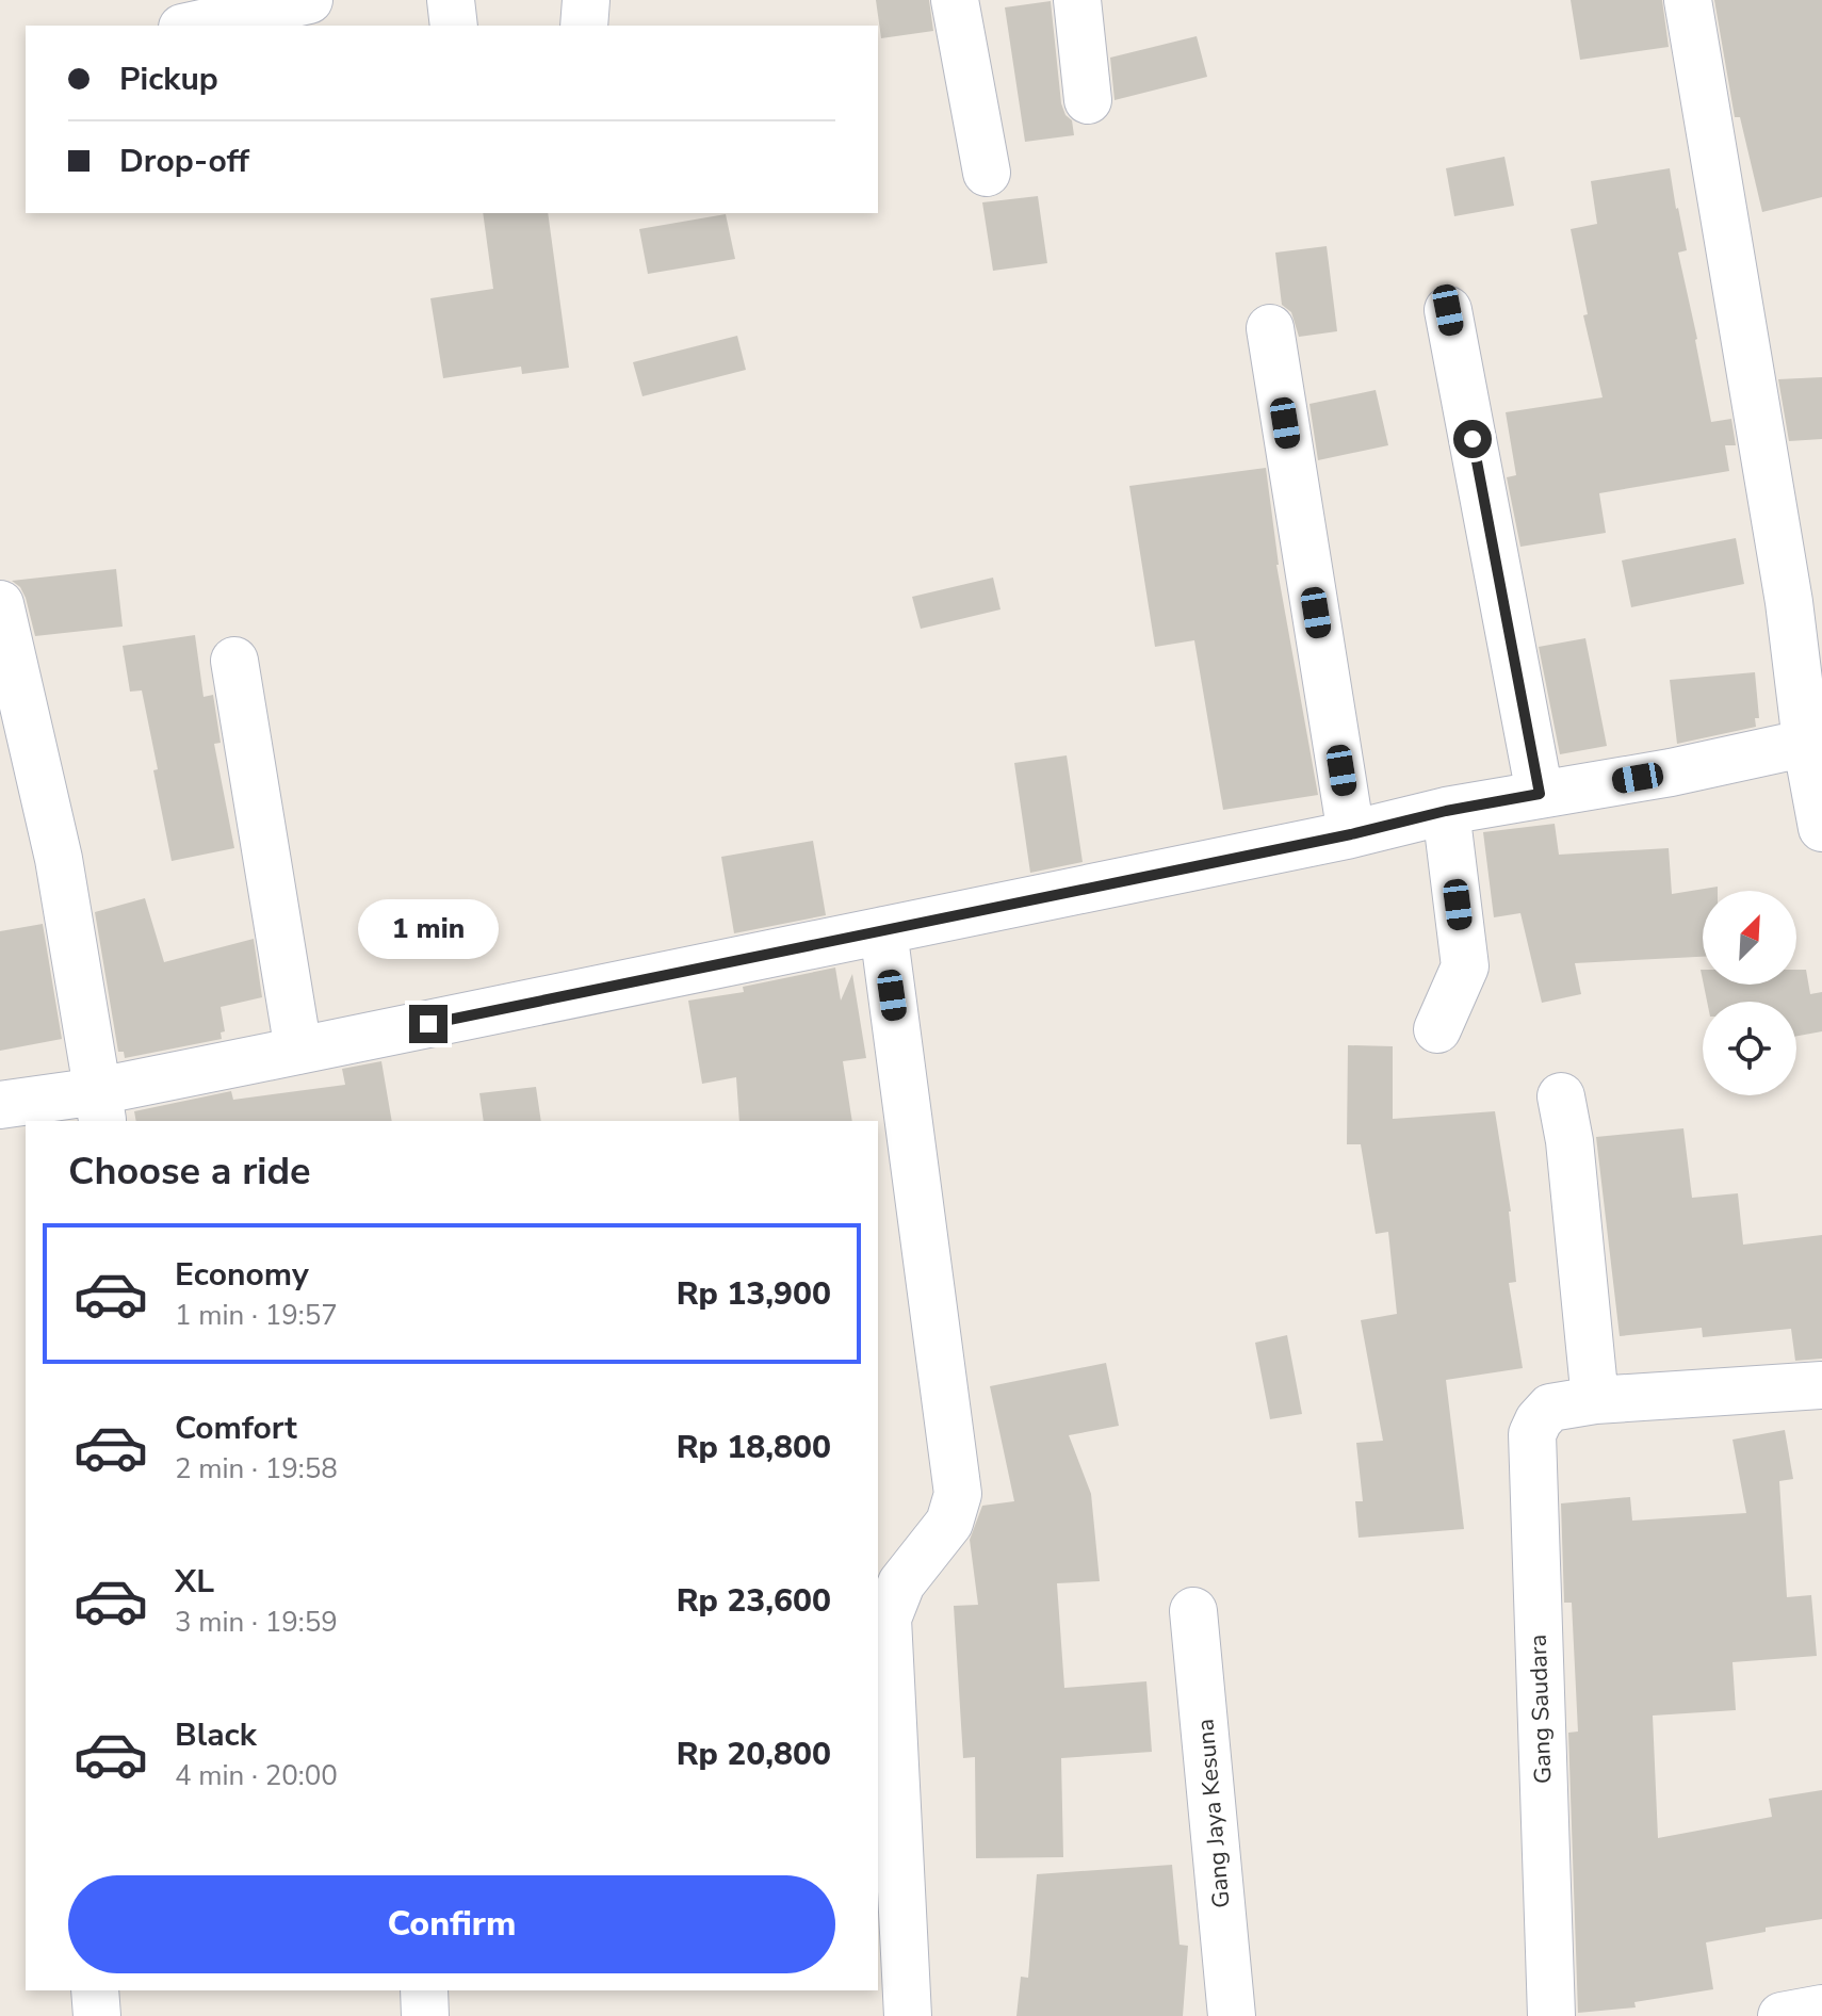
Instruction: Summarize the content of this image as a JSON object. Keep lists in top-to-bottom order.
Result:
{
  "streets": {
    "street": ["Gang Saudara", "Gang Jaya Kesuna"]
  },
  "north": "top right",
  "page": {
    "banner": ["Pickup", "Drop-off"],
    "bubble": "1 min",
    "heading": "Choose a ride",
    "list": [
      {
        "name": "Economy",
        "note": "1 min · 19:57",
        "value": "Rp 13,900"
      },
      {
        "name": "Comfort",
        "note": "2 min · 19:58",
        "value": "Rp 18,800"
      },
      {
        "name": "XL",
        "note": "3 min · 19:59",
        "value": "Rp 23,600"
      },
      {
        "name": "Black",
        "note": "4 min · 20:00",
        "value": "Rp 20,800"
      }
    ],
    "buttons": "Confirm"
  }
}
